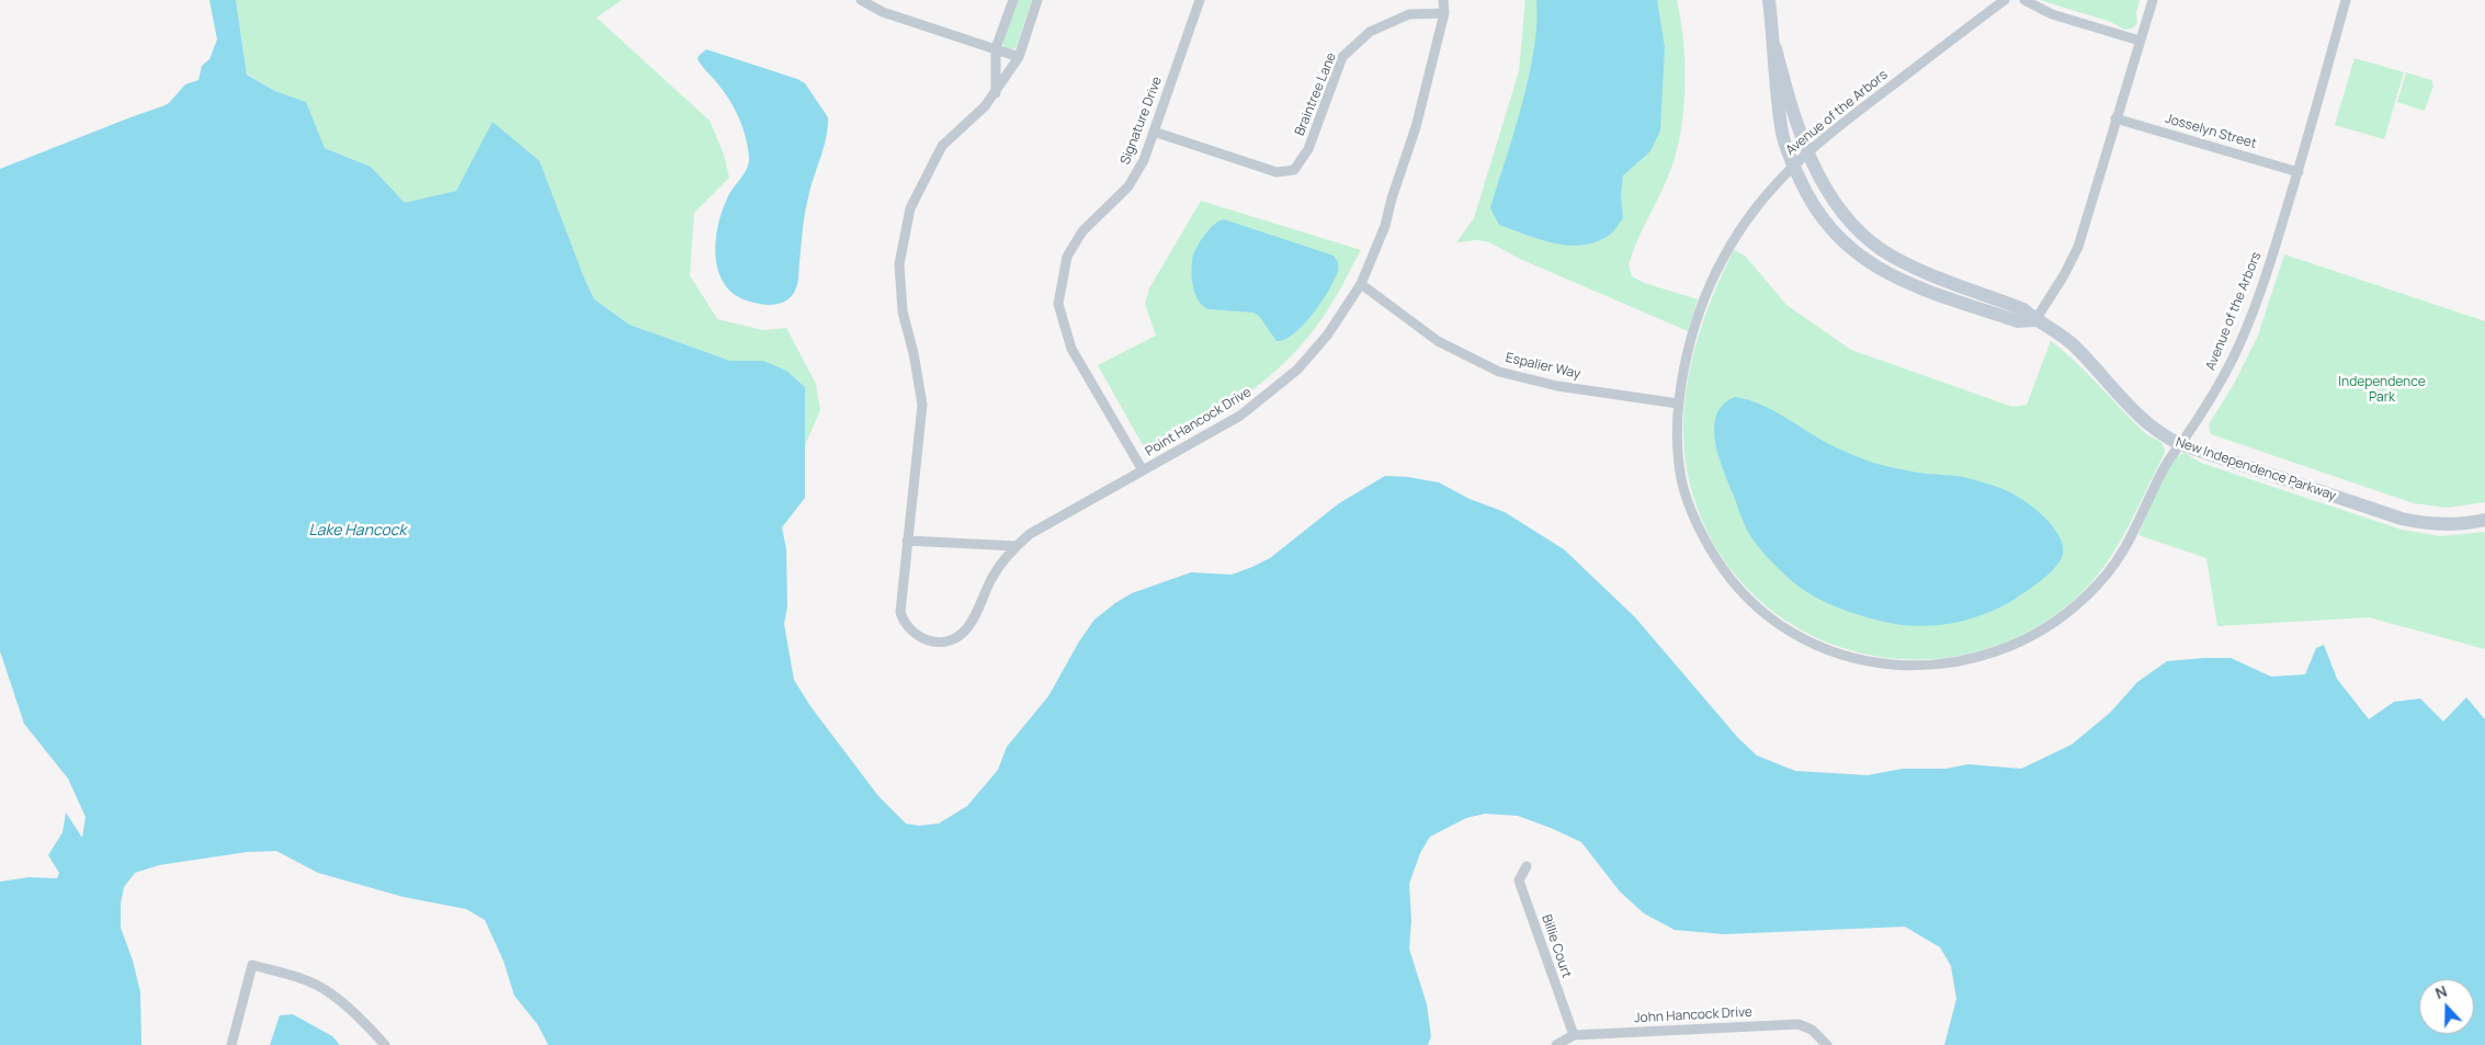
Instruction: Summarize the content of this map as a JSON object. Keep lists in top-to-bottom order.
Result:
{
  "streets": {
    "street": [
      "Braintree Lane",
      "Avenue of the Arbors",
      "Signature Drive",
      "Josselyn Street",
      "Espalier Way",
      "Point Hancock Drive",
      "New Independence Parkway",
      "Billie Court",
      "John Hancock Drive"
    ]
  },
  "crossings": [
    ["Braintree Lane", "Signature Drive"],
    ["Braintree Lane", "Point Hancock Drive"],
    ["Avenue of the Arbors", "Josselyn Street"],
    ["Avenue of the Arbors", "Espalier Way"],
    ["Avenue of the Arbors", "New Independence Parkway"],
    ["Signature Drive", "Point Hancock Drive"],
    ["Espalier Way", "Point Hancock Drive"],
    ["Billie Court", "John Hancock Drive"]
  ],
  "water": ["Lake Hancock"],
  "parks": ["Independence Park"],
  "north": "top"
}
